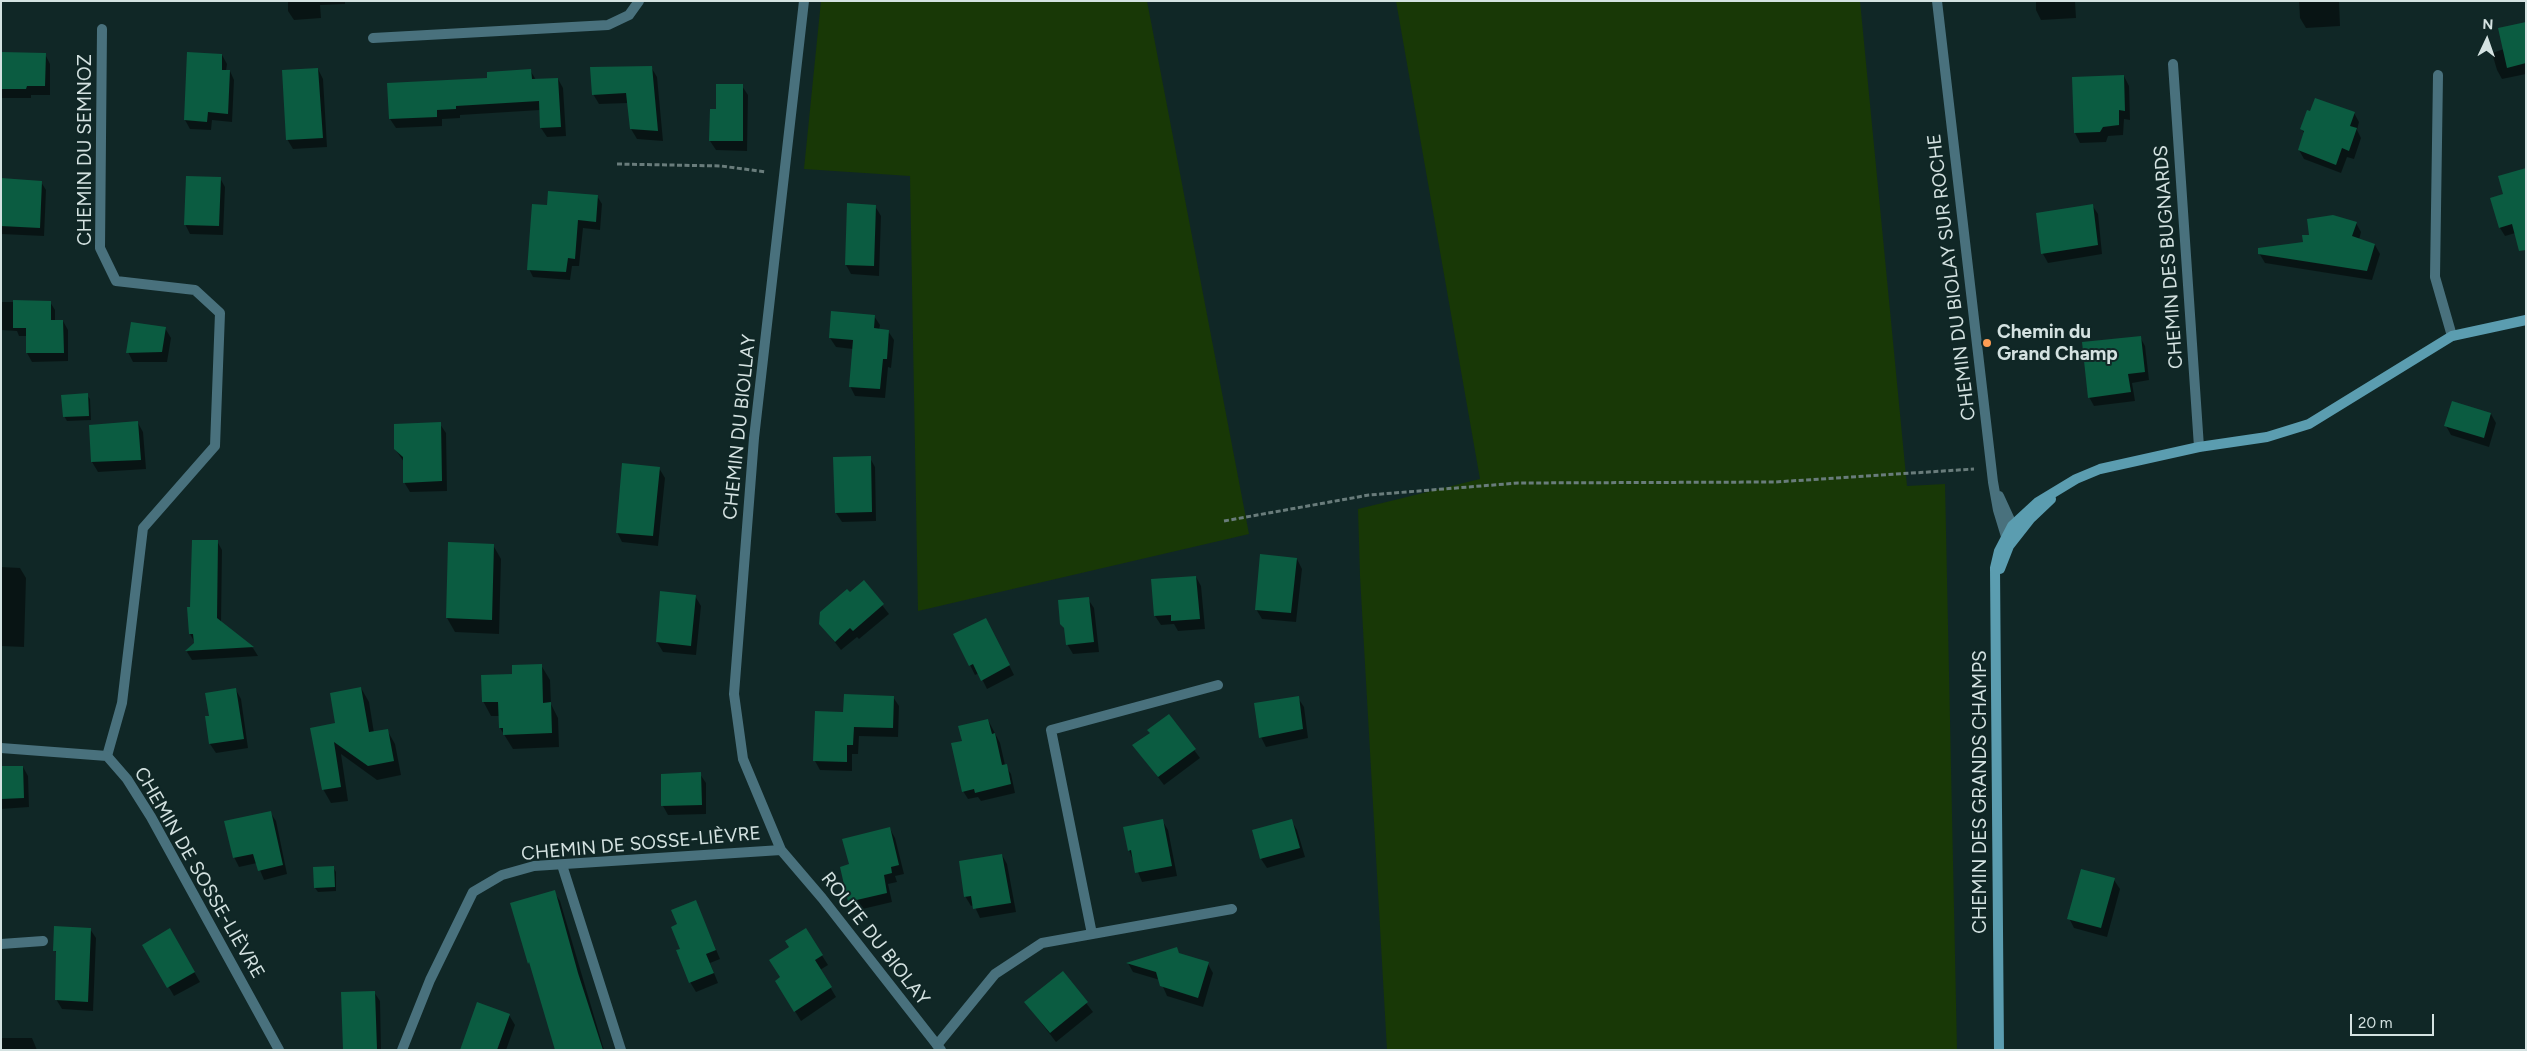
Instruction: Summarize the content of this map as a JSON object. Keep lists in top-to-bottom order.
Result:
{
  "streets": {
    "street": [
      "CHEMIN DU SEMNOZ",
      "CHEMIN DES BUGNARDS",
      "CHEMIN DU BIOLAY SUR ROCHE",
      "CHEMIN DU BIOLLAY",
      "CHEMIN DES GRANDS CHAMPS",
      "CHEMIN DE SOSSE-LIÈVRE",
      "ROUTE DU BIOLAY"
    ]
  },
  "crossings": [
    ["CHEMIN DU SEMNOZ", "CHEMIN DE SOSSE-LIÈVRE"],
    ["CHEMIN DU BIOLAY SUR ROCHE", "CHEMIN DES GRANDS CHAMPS"],
    ["CHEMIN DU BIOLLAY", "CHEMIN DE SOSSE-LIÈVRE"],
    ["CHEMIN DU BIOLLAY", "ROUTE DU BIOLAY"],
    ["CHEMIN DE SOSSE-LIÈVRE", "ROUTE DU BIOLAY"]
  ],
  "places": ["Chemin du Grand Champ"],
  "scale_bar": "20 m",
  "north": "top"
}
